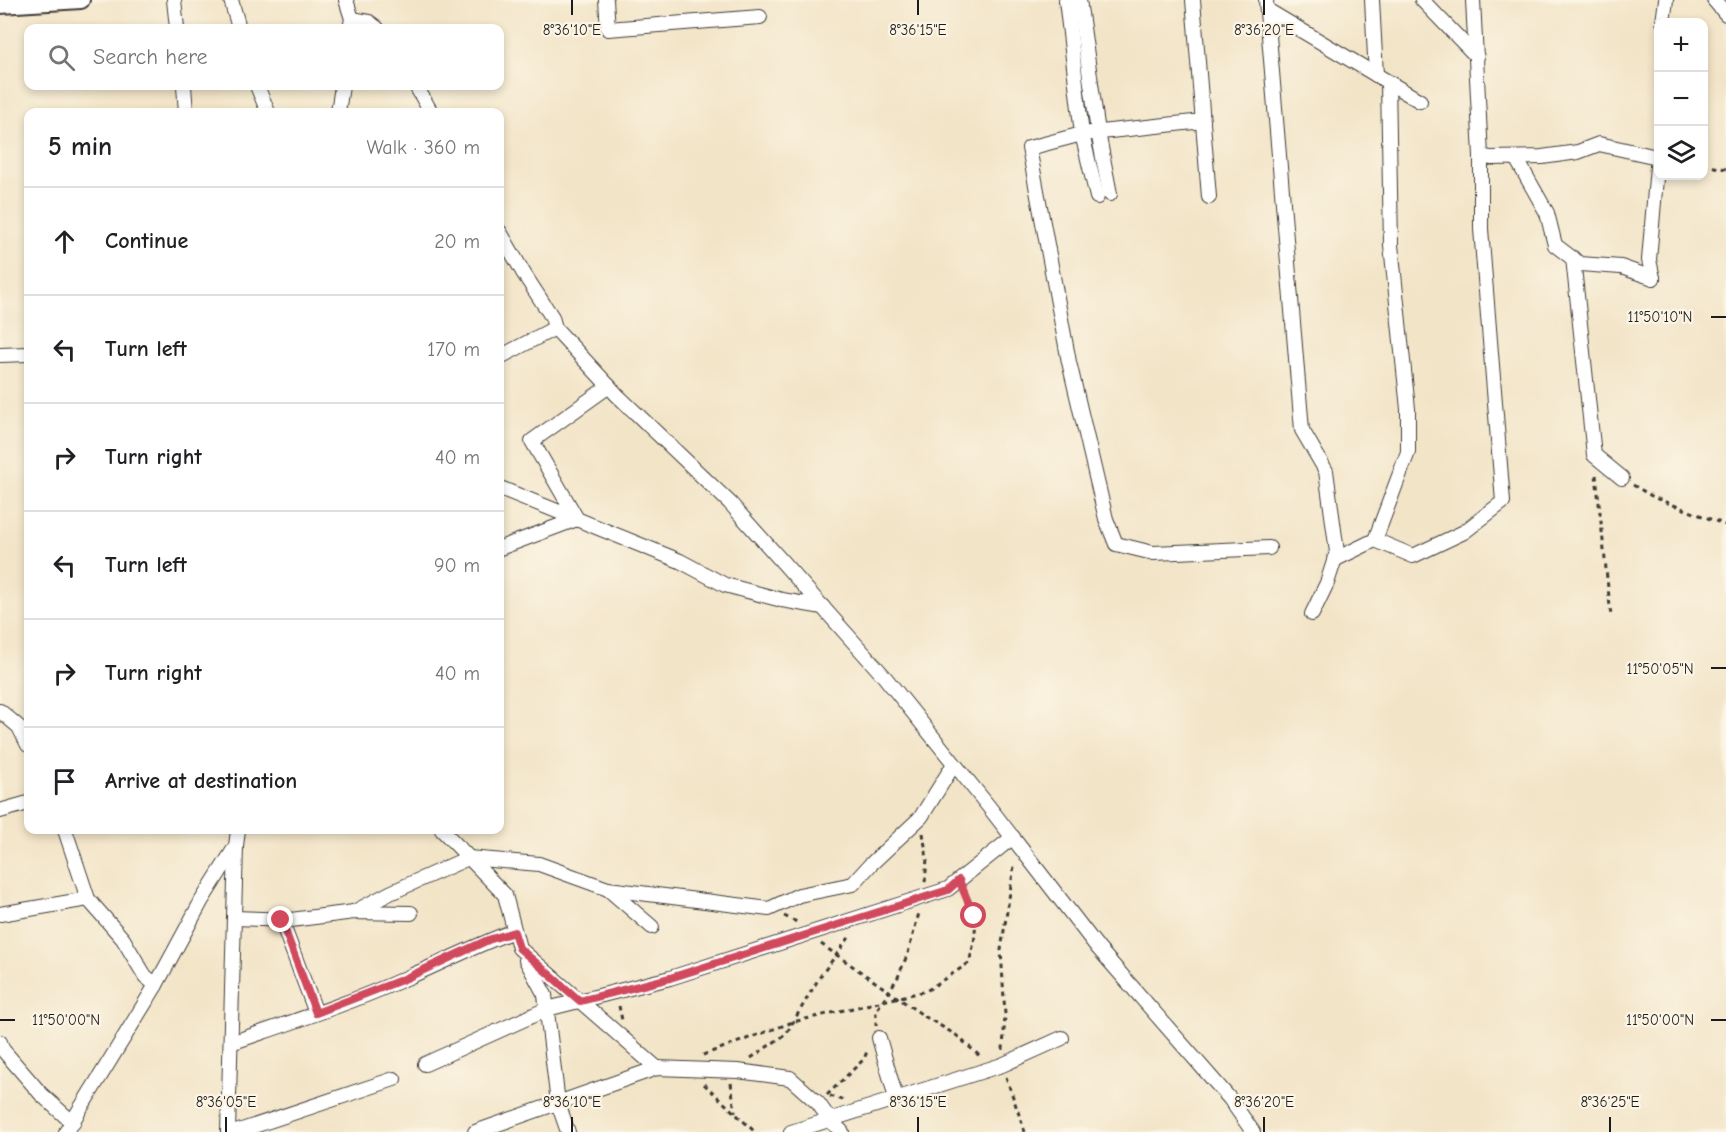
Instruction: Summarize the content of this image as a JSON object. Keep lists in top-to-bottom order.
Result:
{
  "page": {
    "map_buttons": ["+", "−"],
    "search": "Search here",
    "heading": ["5 min", "Walk · 360 m"],
    "list": [
      ["Continue", "20 m"],
      ["Turn left", "170 m"],
      ["Turn right", "40 m"],
      ["Turn left", "90 m"],
      ["Turn right", "40 m"],
      "Arrive at destination"
    ]
  },
  "coordinates": [
    "8°36'10\"E",
    "8°36'15\"E",
    "8°36'20\"E",
    "11°50'10\"N",
    "11°50'05\"N",
    "11°50'00\"N",
    "8°36'05\"E",
    "8°36'25\"E"
  ]
}
